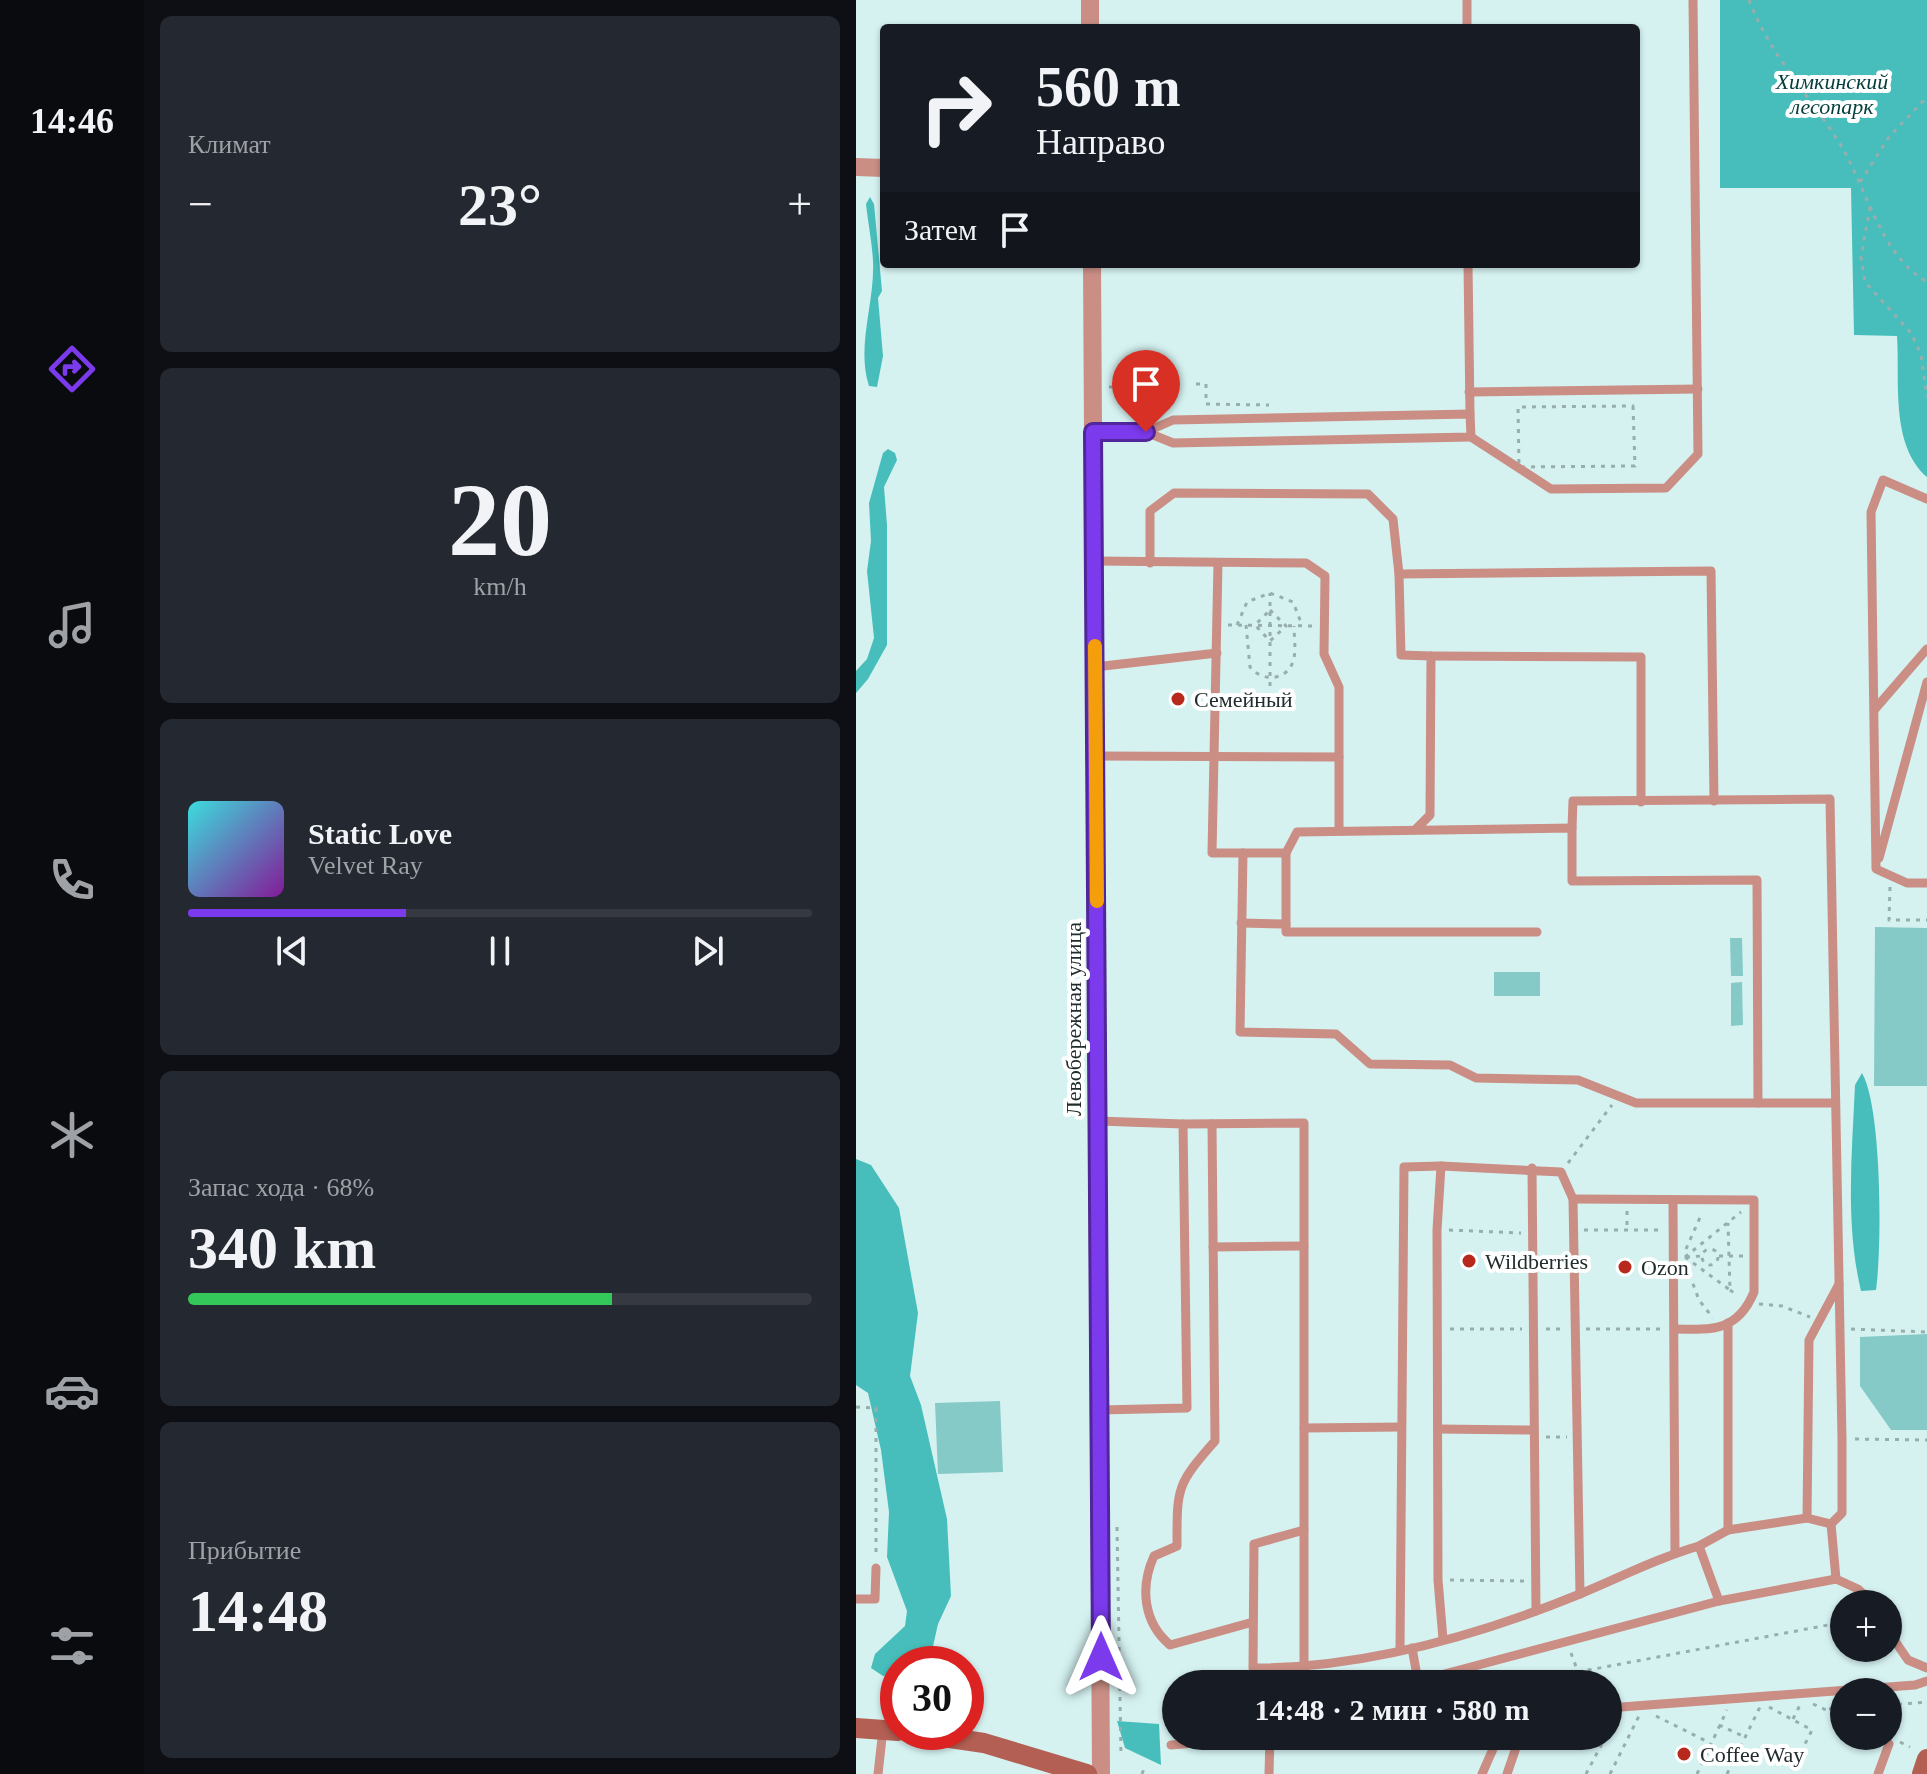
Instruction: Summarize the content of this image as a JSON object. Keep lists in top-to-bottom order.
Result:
{
  "streets": {
    "street": ["Левобережная улица"]
  },
  "parks": ["Химкинский лесопарк"],
  "places": [
    "Семейный",
    "Wildberries",
    "Ozon",
    "Coffee Way"
  ],
  "page": {
    "tabs": "14:46",
    "tile": [
      "Климат",
      ["20", "km/h"],
      ["Запас хода · 68%", "340 km"],
      ["Прибытие", "14:48"]
    ],
    "turn": ["560 m", "Направо"],
    "heat": ["−", "23°", "+"],
    "then": "Затем",
    "song": ["Static Love", "Velvet Ray"],
    "map_buttons": ["+", "−"],
    "limit": "30",
    "trip": "14:48 · 2 мин · 580 m"
  }
}
